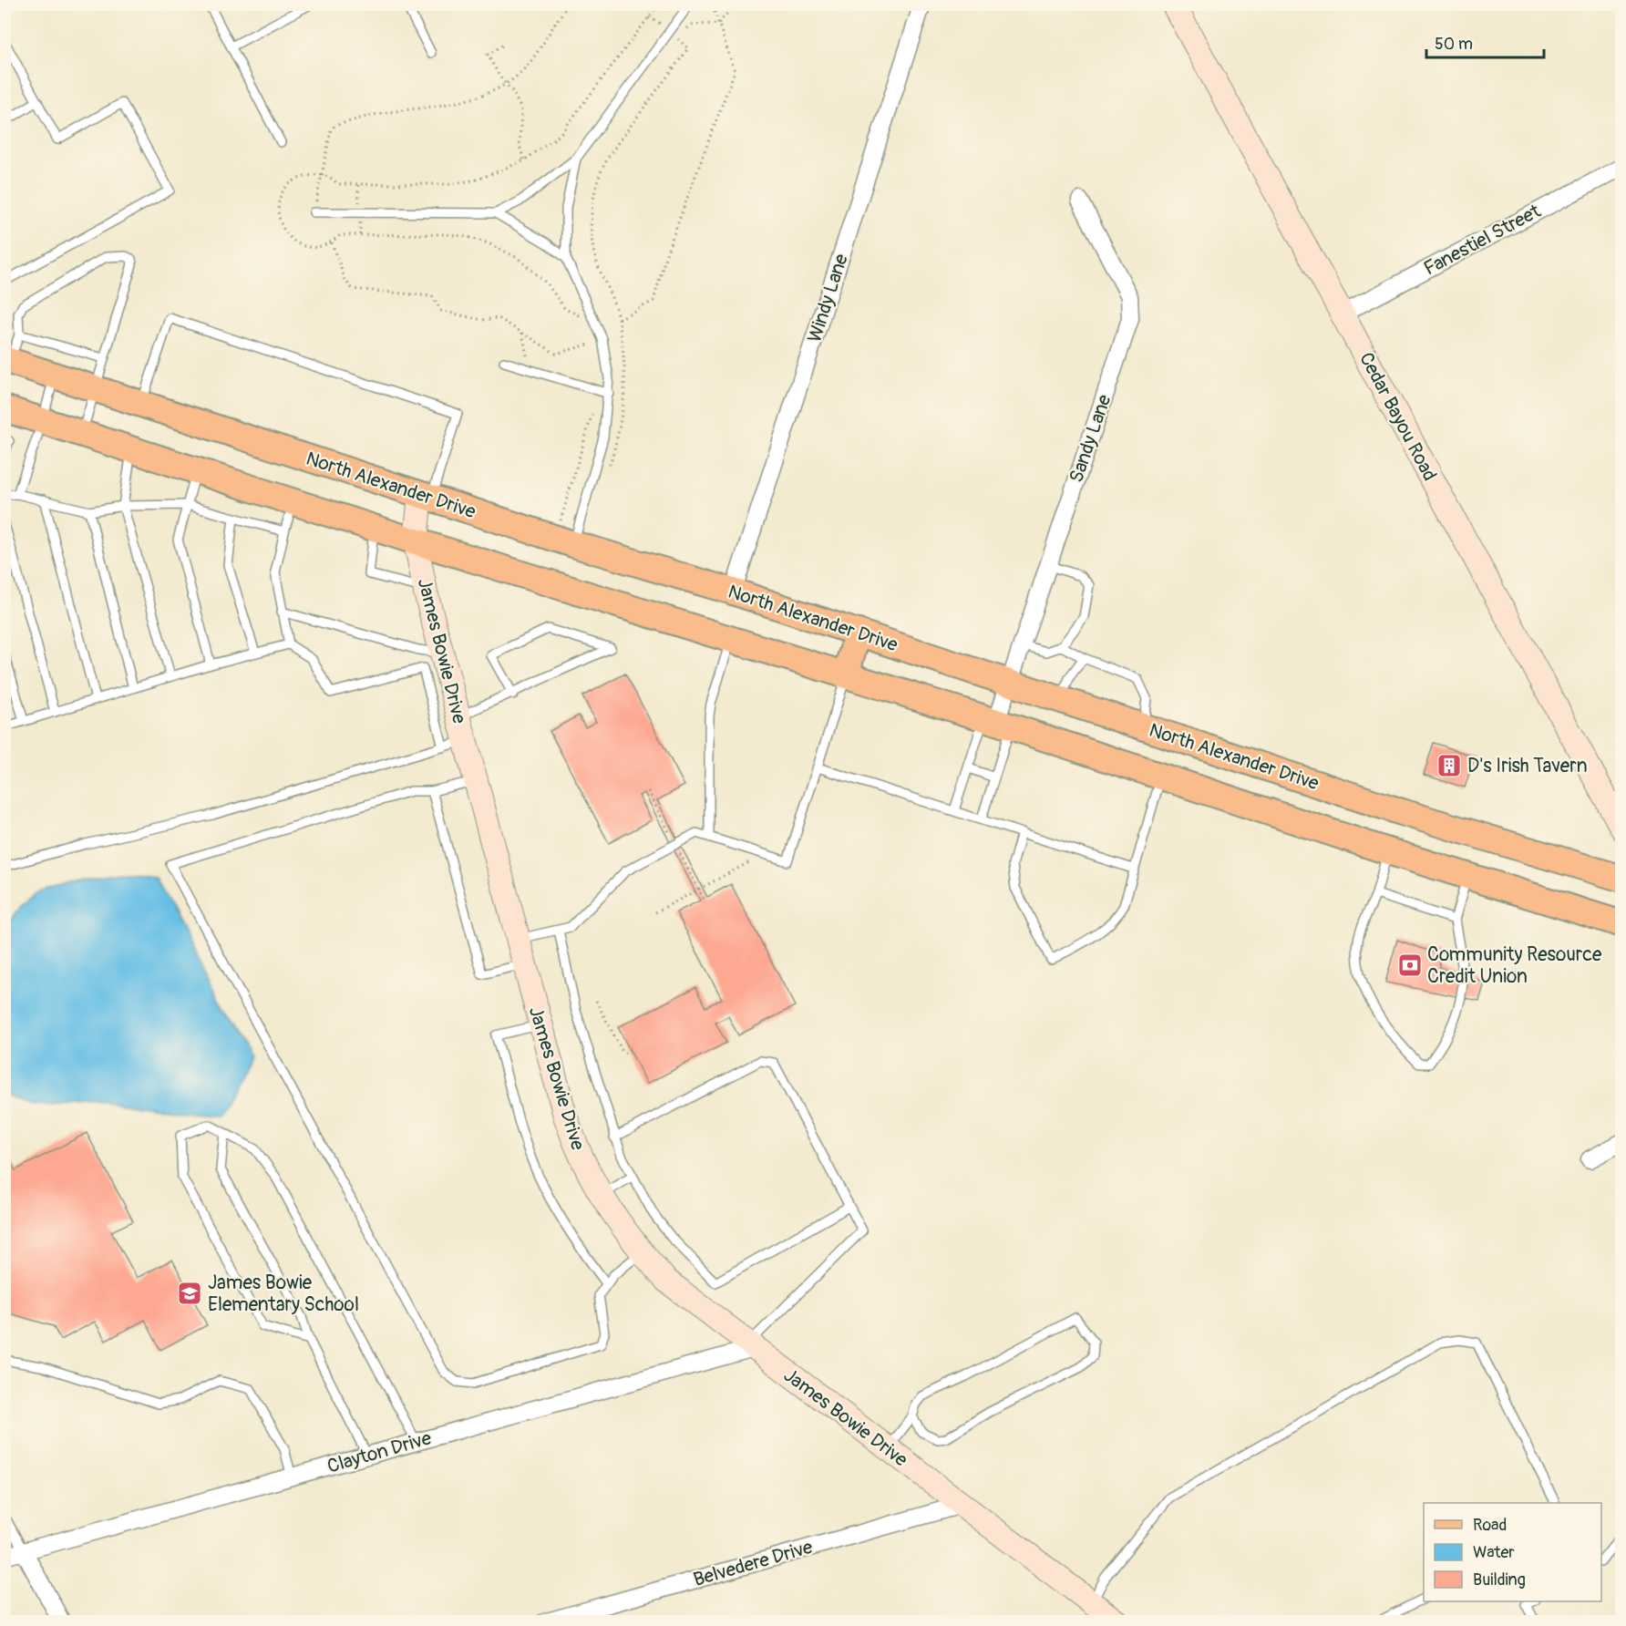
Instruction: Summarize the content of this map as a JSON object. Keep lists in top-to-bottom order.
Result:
{
  "streets": {
    "main road": ["North Alexander Drive"],
    "street": [
      "Fanestiel Street",
      "Windy Lane",
      "Cedar Bayou Road",
      "Sandy Lane",
      "James Bowie Drive",
      "Clayton Drive",
      "Belvedere Drive"
    ]
  },
  "crossings": [
    ["Fanestiel Street", "Cedar Bayou Road"],
    ["Windy Lane", "North Alexander Drive"],
    ["Sandy Lane", "North Alexander Drive"],
    ["North Alexander Drive", "James Bowie Drive"],
    ["James Bowie Drive", "Clayton Drive"],
    ["James Bowie Drive", "Belvedere Drive"]
  ],
  "places": {
    "building": ["D's Irish Tavern"],
    "bank": ["Community Resource Credit Union"],
    "school or university": ["James Bowie Elementary School"]
  },
  "legend": ["Road", "Water", "Building"],
  "scale_bar": "50 m"
}
